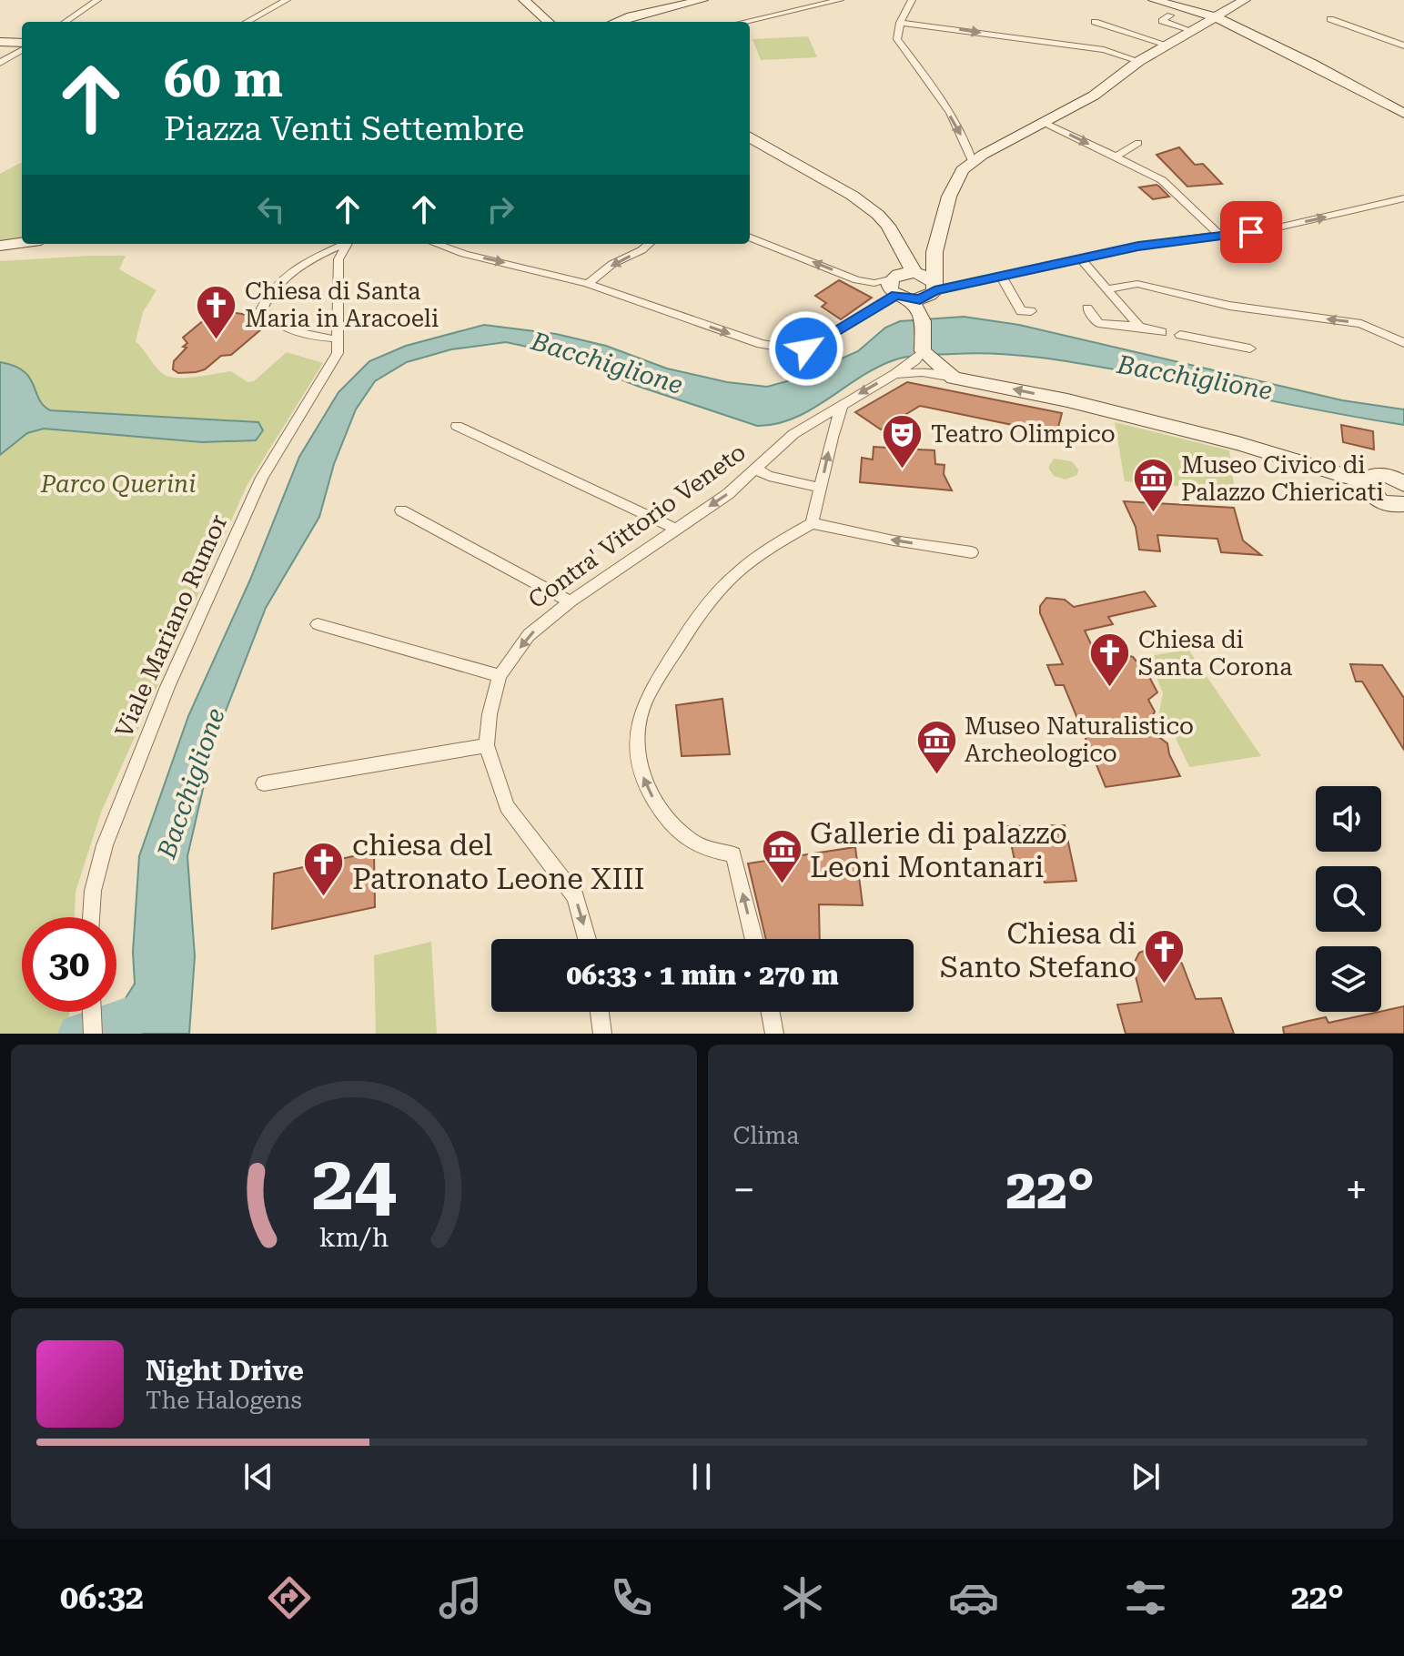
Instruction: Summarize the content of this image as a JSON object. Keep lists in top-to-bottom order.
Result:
{
  "streets": {
    "street": ["Contra' Vittorio Veneto", "Viale Mariano Rumor"]
  },
  "water": ["Bacchiglione"],
  "parks": ["Parco Querini"],
  "places": {
    "church": [
      "Chiesa di Santa Maria in Aracoeli",
      "Chiesa di Santa Corona",
      "chiesa del Patronato Leone XIII",
      "Chiesa di Santo Stefano"
    ],
    "theatre": ["Teatro Olimpico"],
    "museum": ["Museo Civico di Palazzo Chiericati", "Museo Naturalistico Archeologico", "Gallerie di palazzo Leoni Montanari"]
  },
  "page": {
    "turn": ["60 m", "Piazza Venti Settembre"],
    "limit": "30",
    "trip": "06:33 · 1 min · 270 m",
    "tile": "Clima",
    "heat": ["−", "22°", "+"],
    "song": ["Night Drive", "The Halogens"],
    "tabs": ["06:32", "22°"],
    "gauge": ["24", "km/h"]
  }
}
